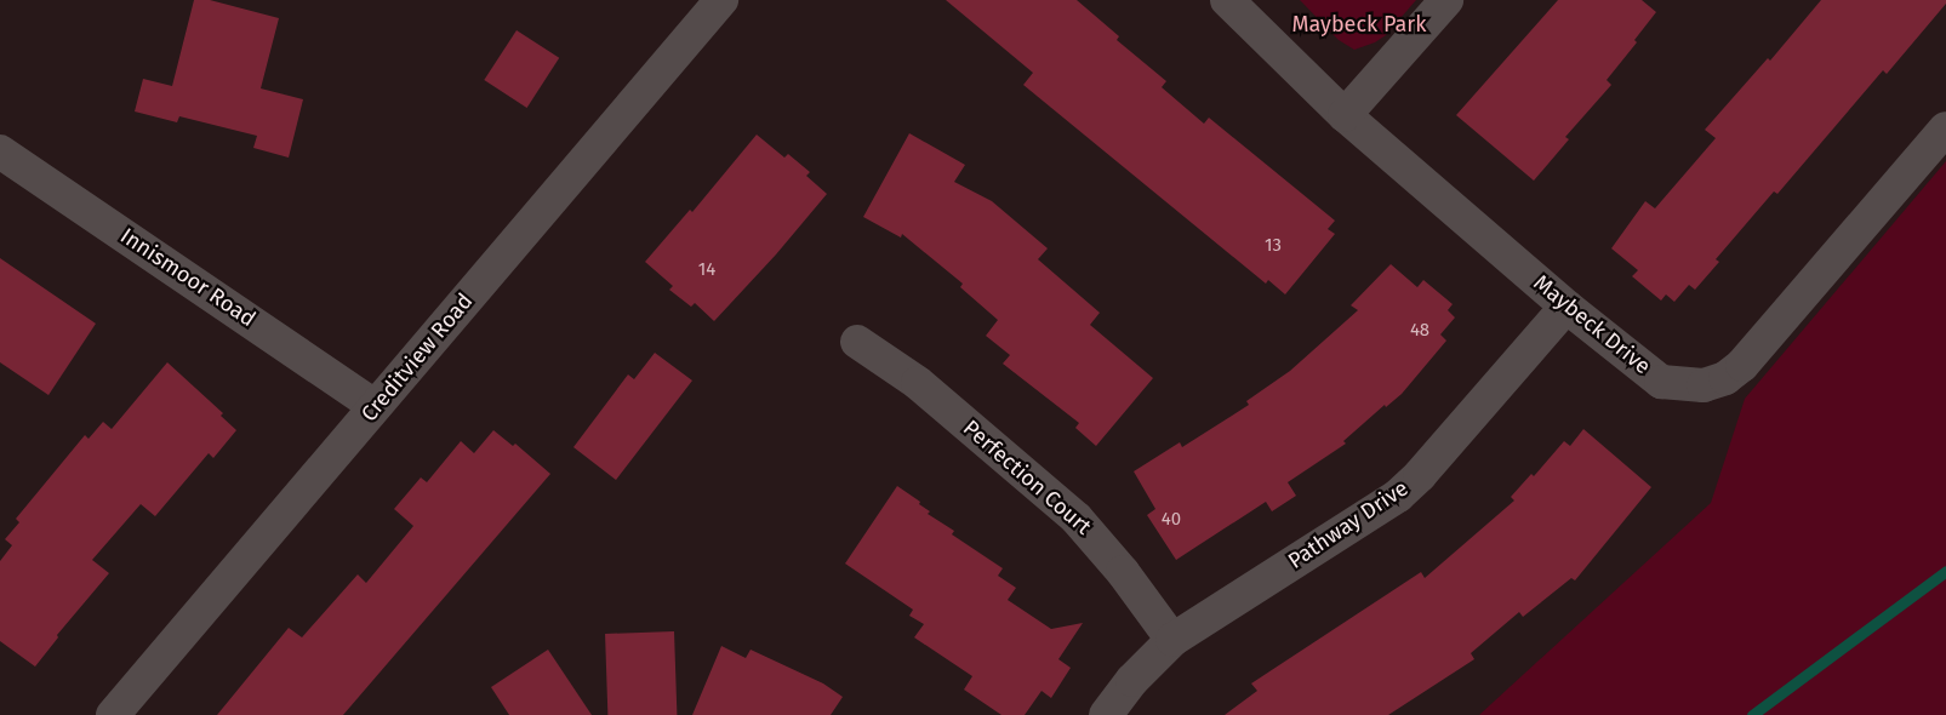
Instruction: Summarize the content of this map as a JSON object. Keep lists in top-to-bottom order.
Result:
{
  "streets": {
    "street": [
      "Innismoor Road",
      "Maybeck Drive",
      "Creditview Road",
      "Perfection Court",
      "Pathway Drive"
    ]
  },
  "crossings": [
    ["Innismoor Road", "Creditview Road"],
    ["Maybeck Drive", "Pathway Drive"],
    ["Perfection Court", "Pathway Drive"]
  ],
  "parks": ["Maybeck Park"],
  "house_numbers": [
    "13",
    "14",
    "48",
    "40"
  ]
}
